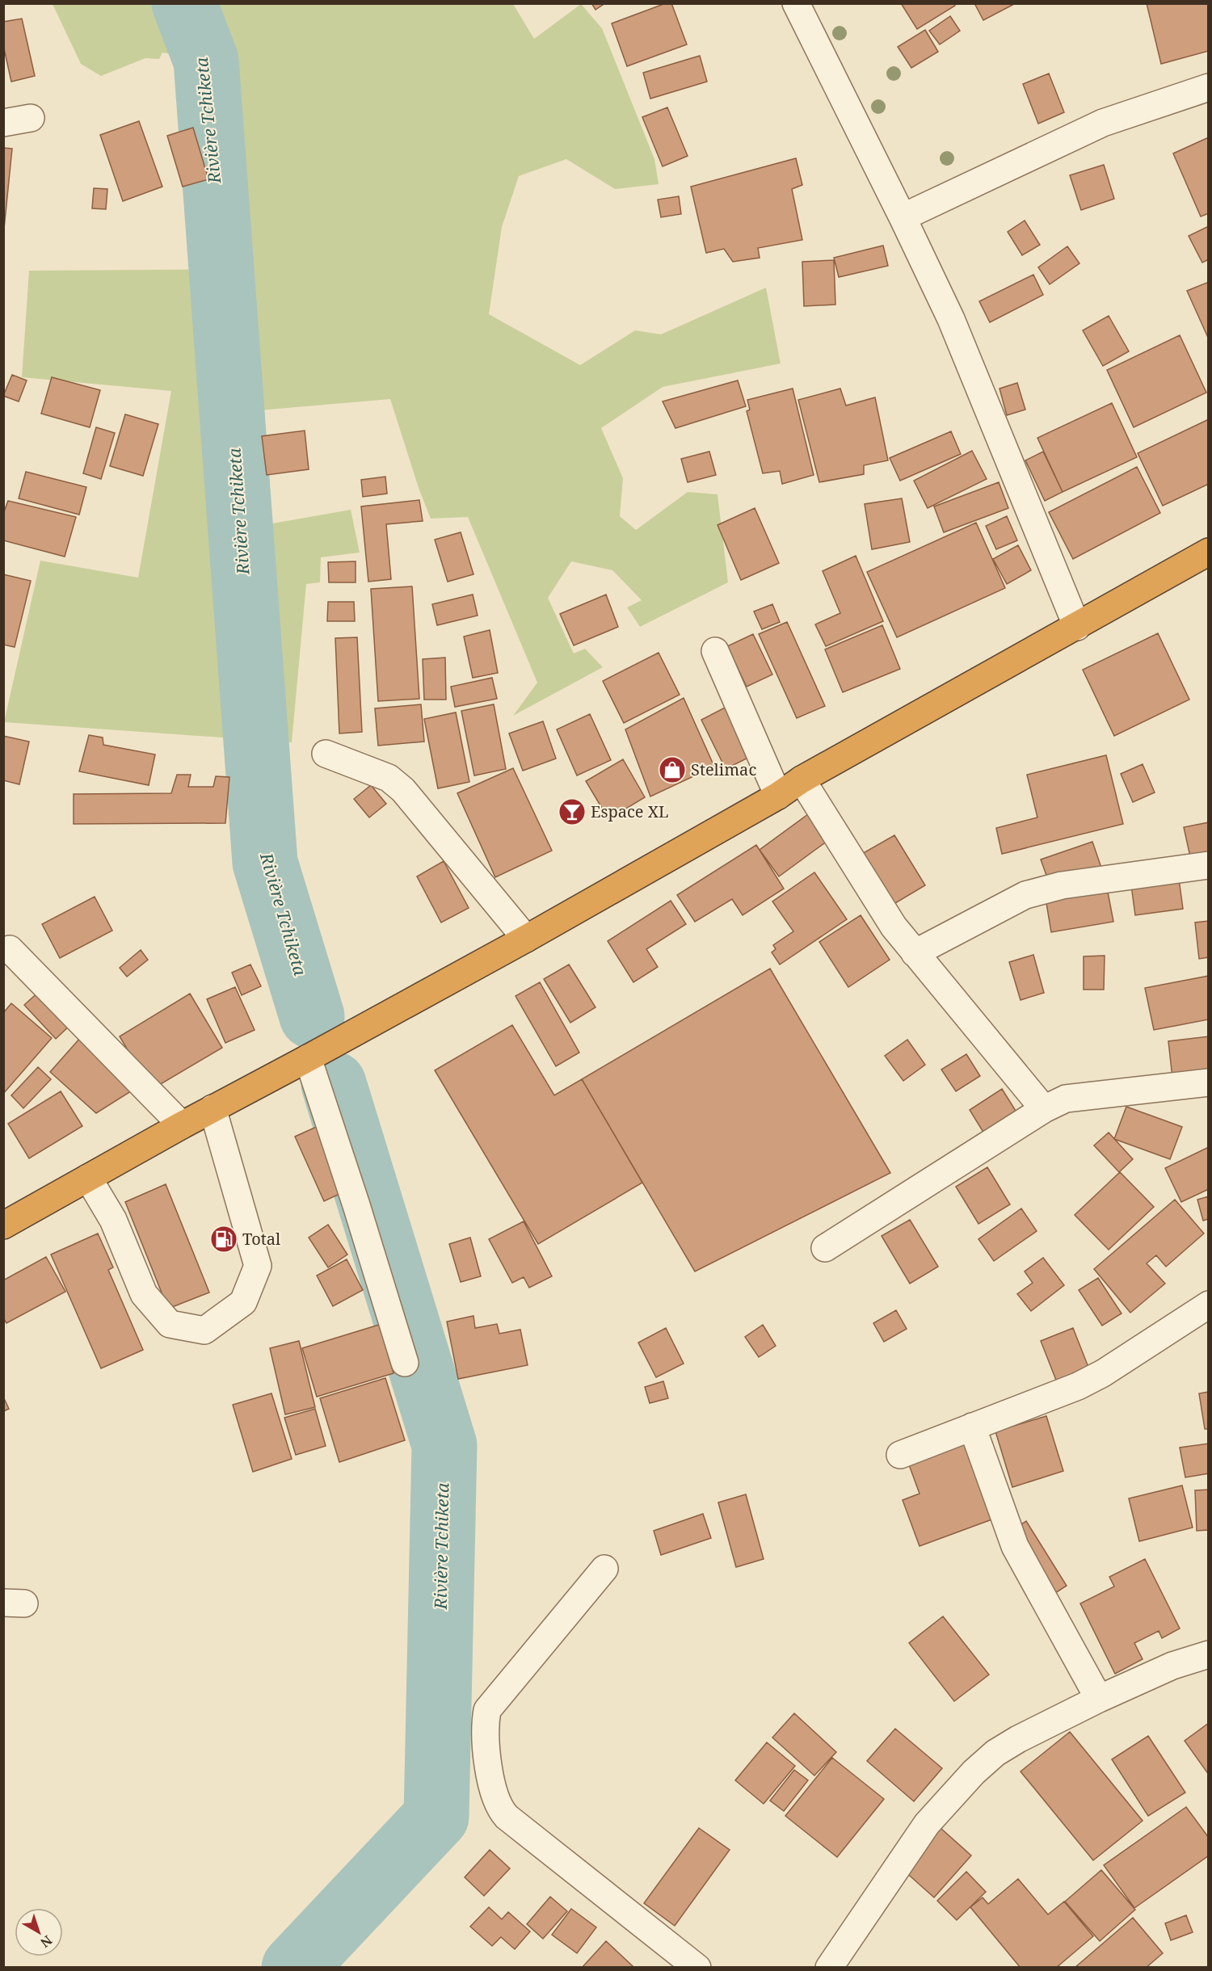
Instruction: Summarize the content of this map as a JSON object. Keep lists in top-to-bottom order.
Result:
{
  "water": ["Rivière Tchiketa"],
  "places": {
    "shop": ["Stelimac"],
    "bar": ["Espace XL"],
    "fuel station": ["Total"]
  },
  "north": "bottom right"
}
